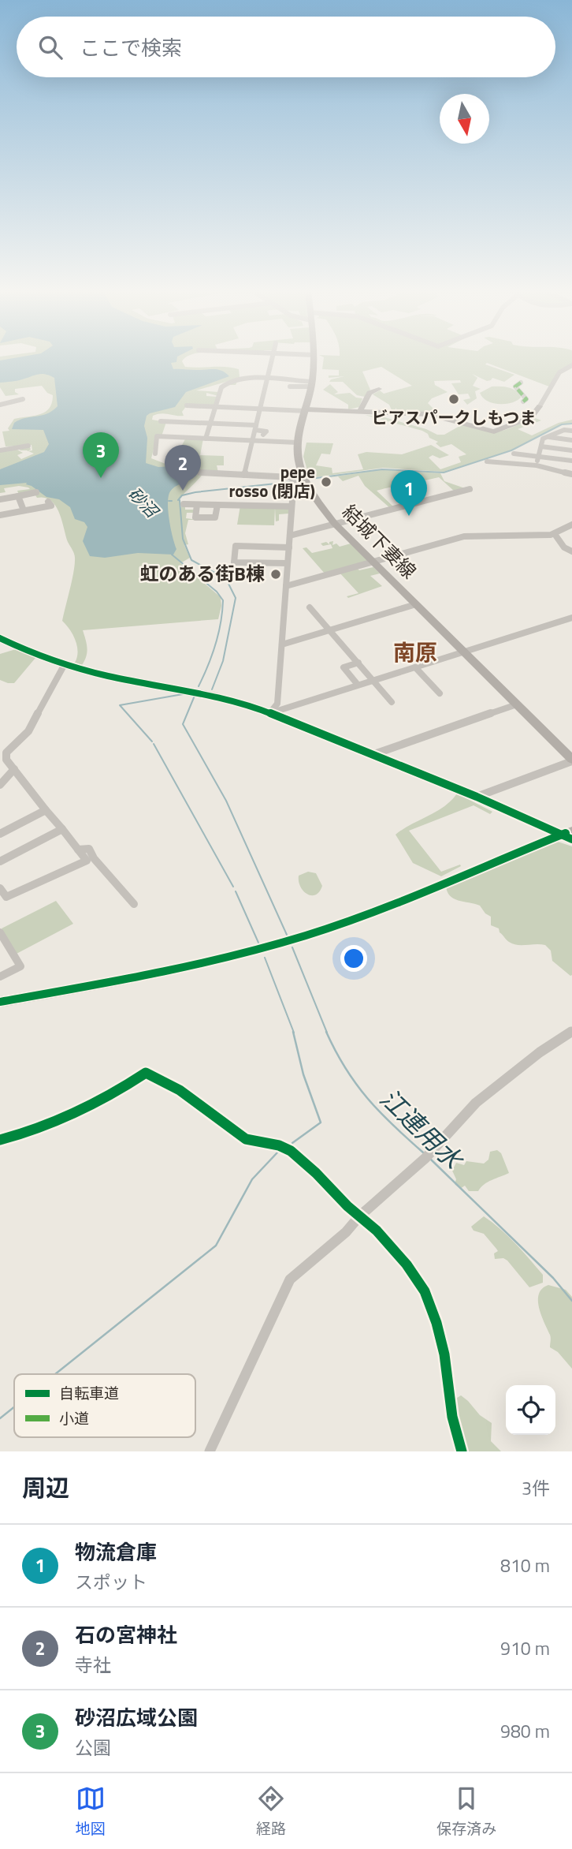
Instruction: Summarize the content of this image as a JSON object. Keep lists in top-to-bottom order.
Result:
{
  "streets": {
    "main road": ["結城下妻線"]
  },
  "districts": ["南原"],
  "water": ["砂沼", "江連用水"],
  "places": ["ビアスパークしもつま", "pepe rosso (閉店)", "虹のある街B棟"],
  "legend": ["自転車道", "小道"],
  "north": "bottom",
  "page": {
    "search": "ここで検索",
    "pins": ["3", "2", "1"],
    "heading": ["周辺", "3件"],
    "list": [
      {
        "mark": "1",
        "name": "物流倉庫",
        "note": "スポット",
        "value": "810 m"
      },
      {
        "mark": "2",
        "name": "石の宮神社",
        "note": "寺社",
        "value": "910 m"
      },
      {
        "mark": "3",
        "name": "砂沼広域公園",
        "note": "公園",
        "value": "980 m"
      }
    ],
    "nav": ["地図", "経路", "保存済み"]
  }
}
